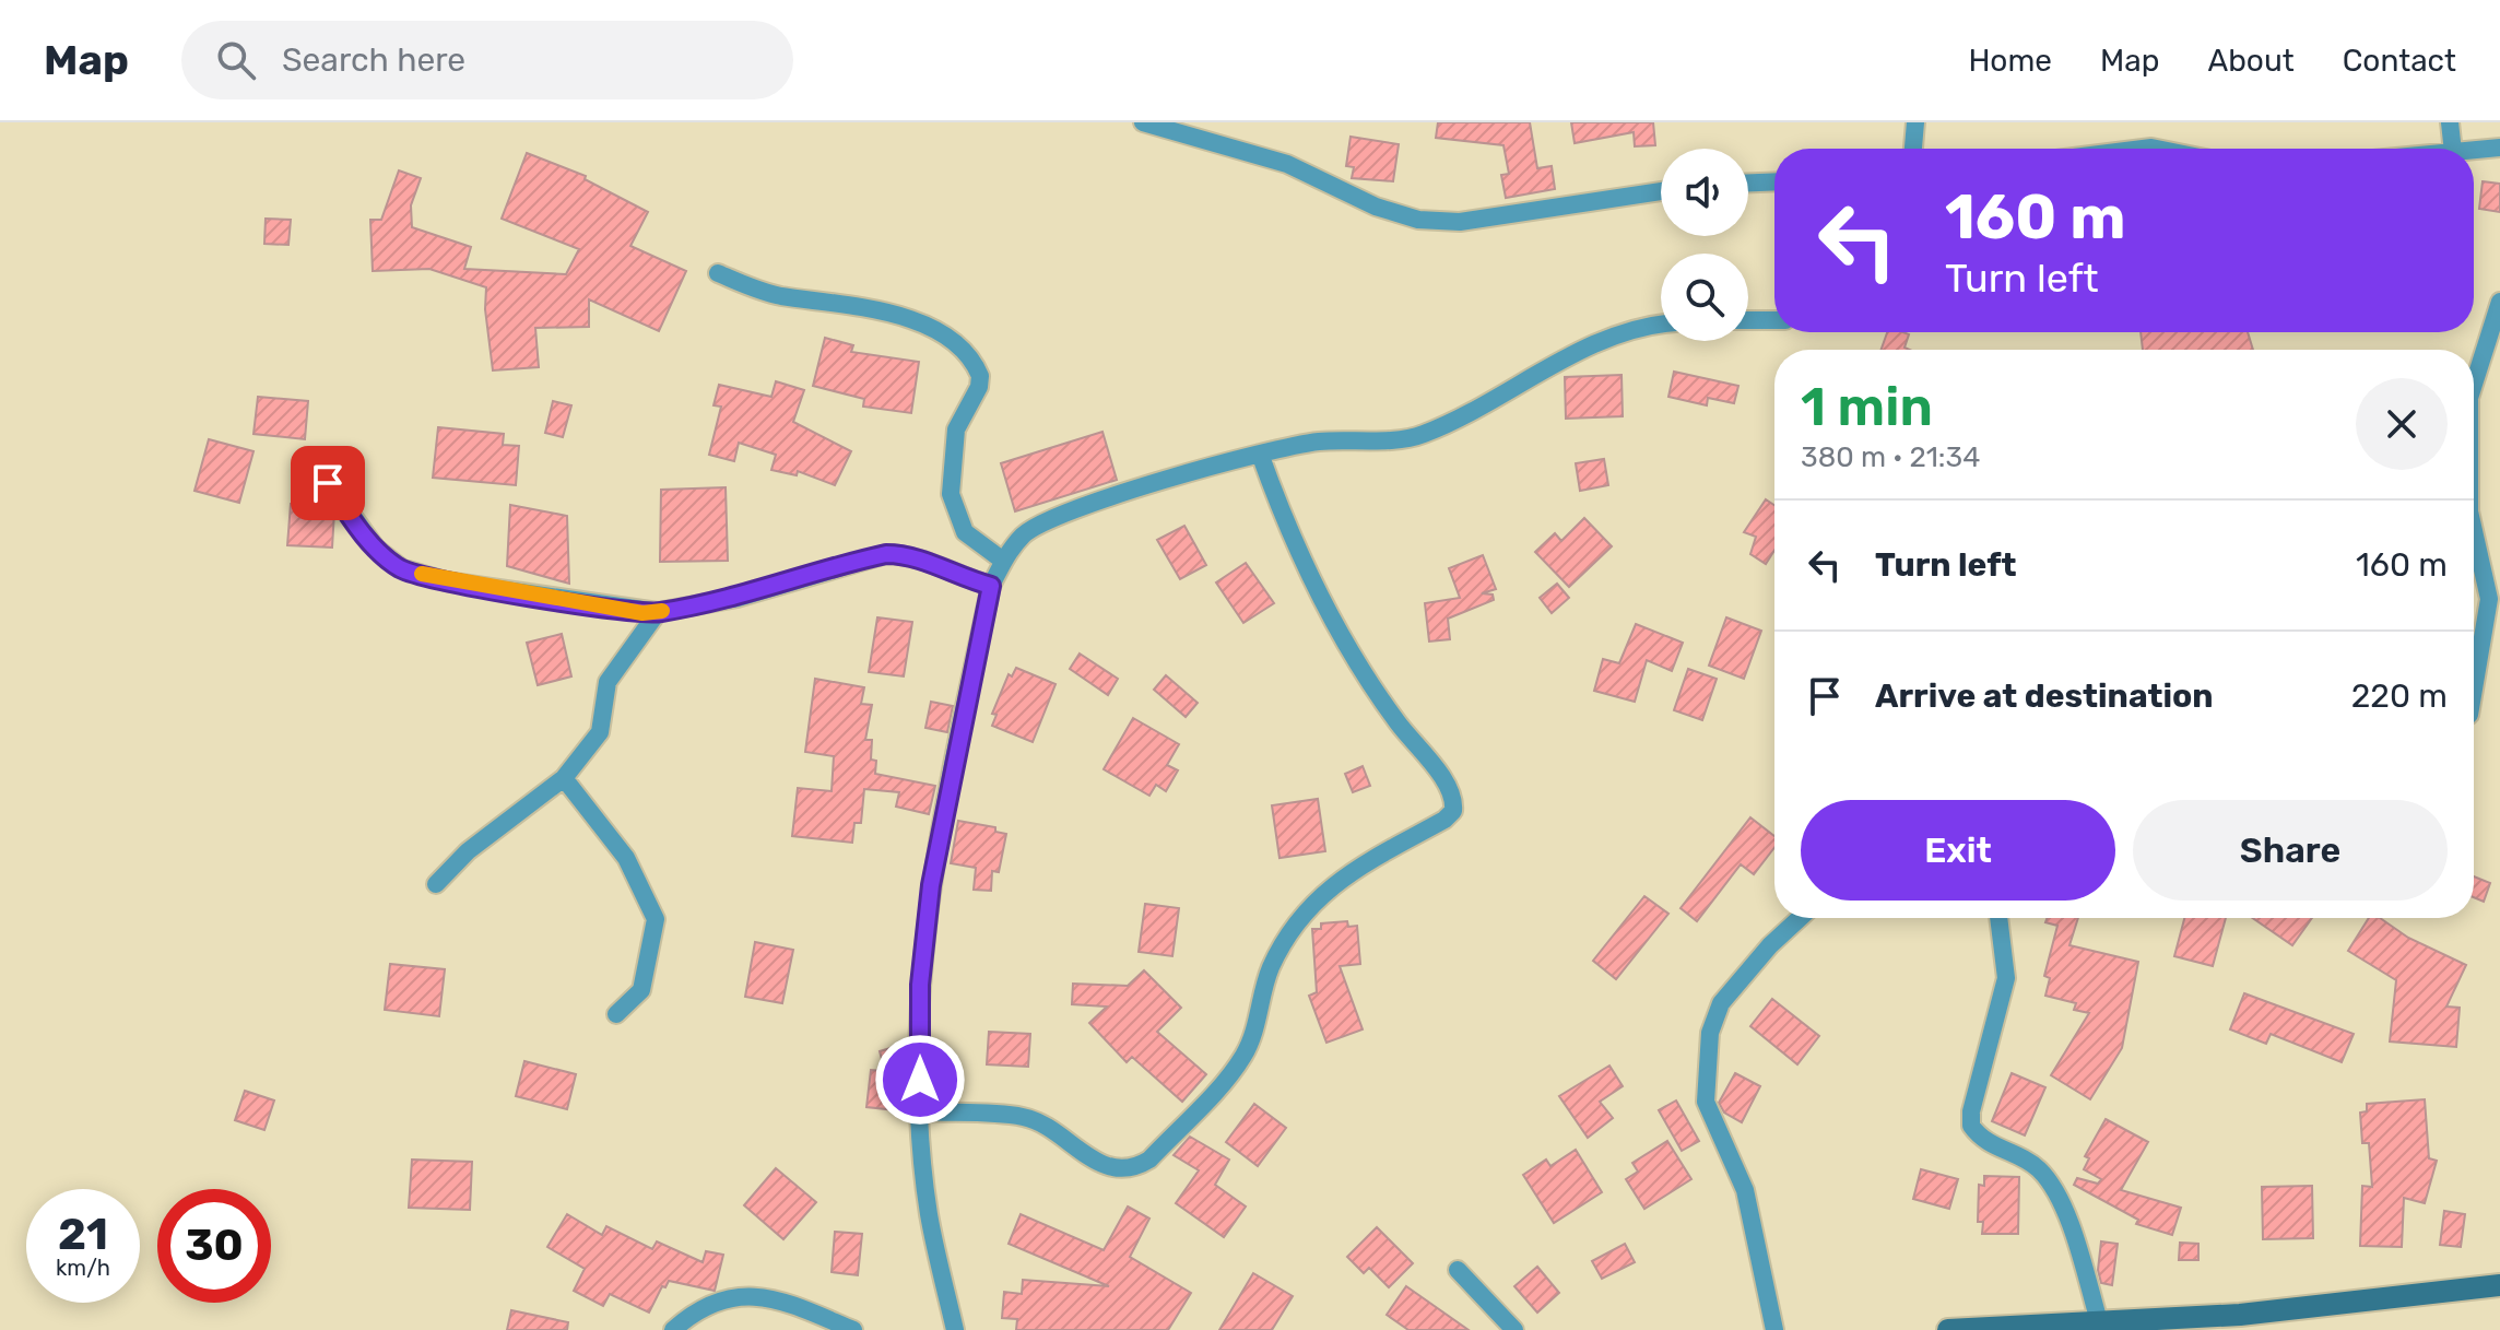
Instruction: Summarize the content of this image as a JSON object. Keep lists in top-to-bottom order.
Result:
{
  "page": {
    "header": "Map",
    "search": "Search here",
    "nav": [
      "Home",
      "Map",
      "About",
      "Contact"
    ],
    "turn": ["160 m", "Turn left"],
    "heading": ["1 min", "380 m · 21:34"],
    "list": [
      {
        "name": "Turn left",
        "value": "160 m"
      },
      {
        "name": "Arrive at destination",
        "value": "220 m"
      }
    ],
    "buttons": ["Exit", "Share"],
    "speed": "21 km/h",
    "limit": "30"
  }
}
